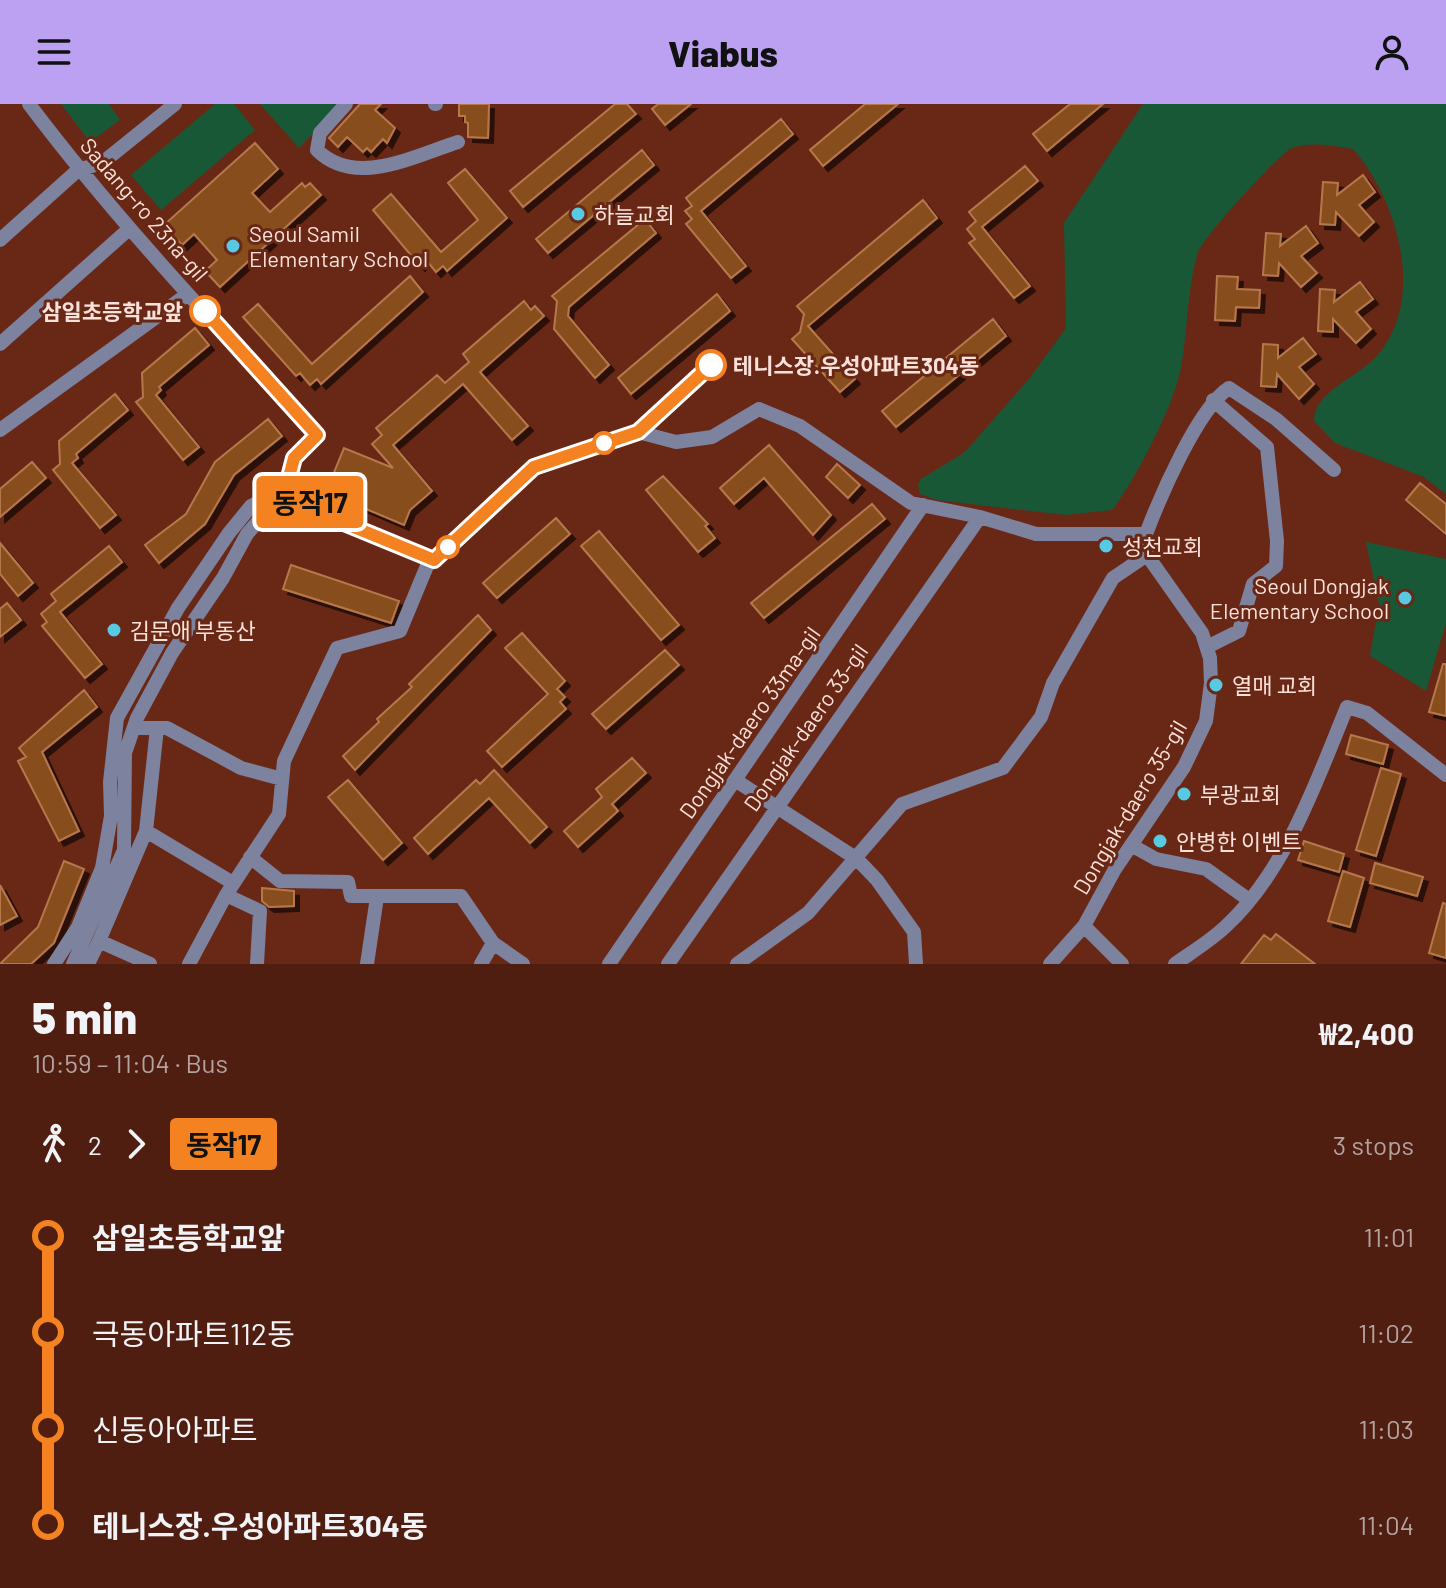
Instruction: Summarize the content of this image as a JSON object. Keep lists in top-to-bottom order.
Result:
{
  "streets": {
    "street": [
      "Sadang-ro 23na-gil",
      "Dongjak-daero 33ma-gil",
      "Dongjak-daero 33-gil",
      "Dongjak-daero 35-gil"
    ]
  },
  "places": [
    "하늘교회",
    "Seoul Samil Elementary School",
    "삼일초등학교앞",
    "테니스장.우성아파트304동",
    "성천교회",
    "Seoul Dongjak Elementary School",
    "김문애 부동산",
    "열매 교회",
    "부광교회",
    "안병한 이벤트"
  ],
  "lines": ["bus line 동작17"],
  "page": {
    "header": "Viabus",
    "on_map": "동작17",
    "heading": ["5 min", "10:59 – 11:04 · Bus", "₩2,400"],
    "legs": ["2", "동작17", "3 stops"],
    "list": [
      {
        "name": "삼일초등학교앞",
        "value": "11:01"
      },
      {
        "name": "극동아파트112동",
        "value": "11:02"
      },
      {
        "name": "신동아아파트",
        "value": "11:03"
      },
      {
        "name": "테니스장.우성아파트304동",
        "value": "11:04"
      }
    ]
  }
}
